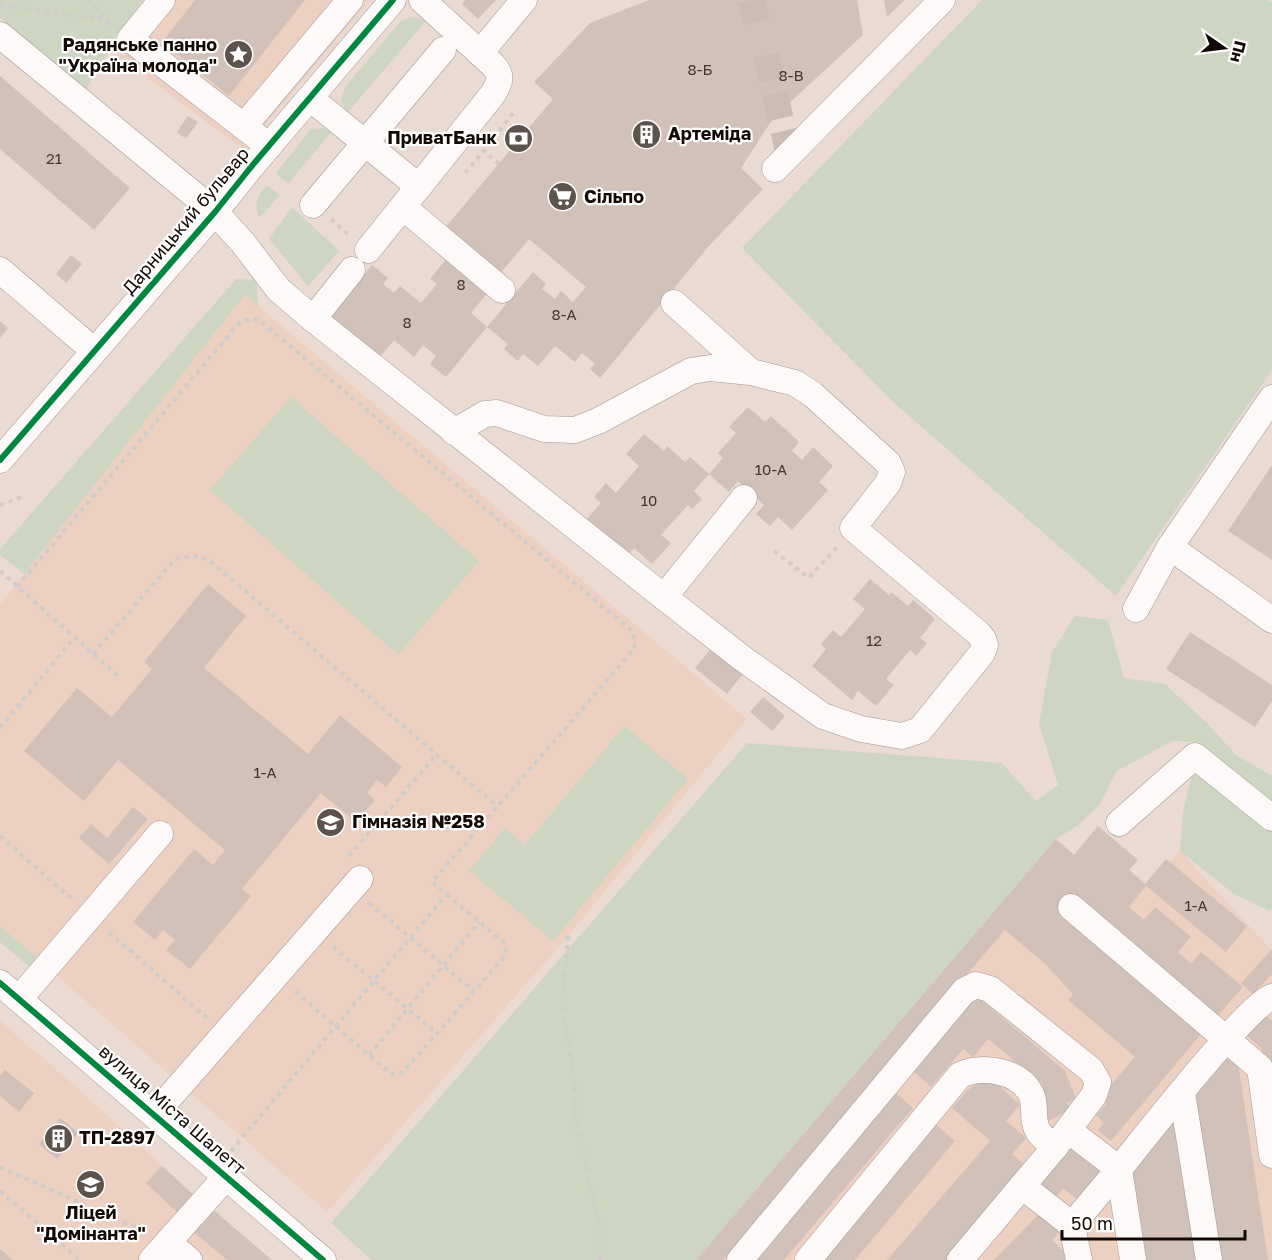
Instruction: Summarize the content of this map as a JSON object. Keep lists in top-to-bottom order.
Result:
{
  "streets": {
    "street": ["Дарницький бульвар", "вулиця Міста Шалетт"]
  },
  "places": {
    "place": ["Радянське панно \"Україна молода\""],
    "building": ["Артеміда", "ТП-2897"],
    "bank": ["ПриватБанк"],
    "supermarket": ["Сільпо"],
    "school or university": ["Гімназія №258", "Ліцей \"Домінанта\""]
  },
  "house_numbers": [
    "8-Б",
    "8-В",
    "21",
    "8",
    "8-А",
    "8",
    "10-А",
    "10",
    "12",
    "1-А",
    "1-А"
  ],
  "scale_bar": "50 m",
  "north": "right"
}
